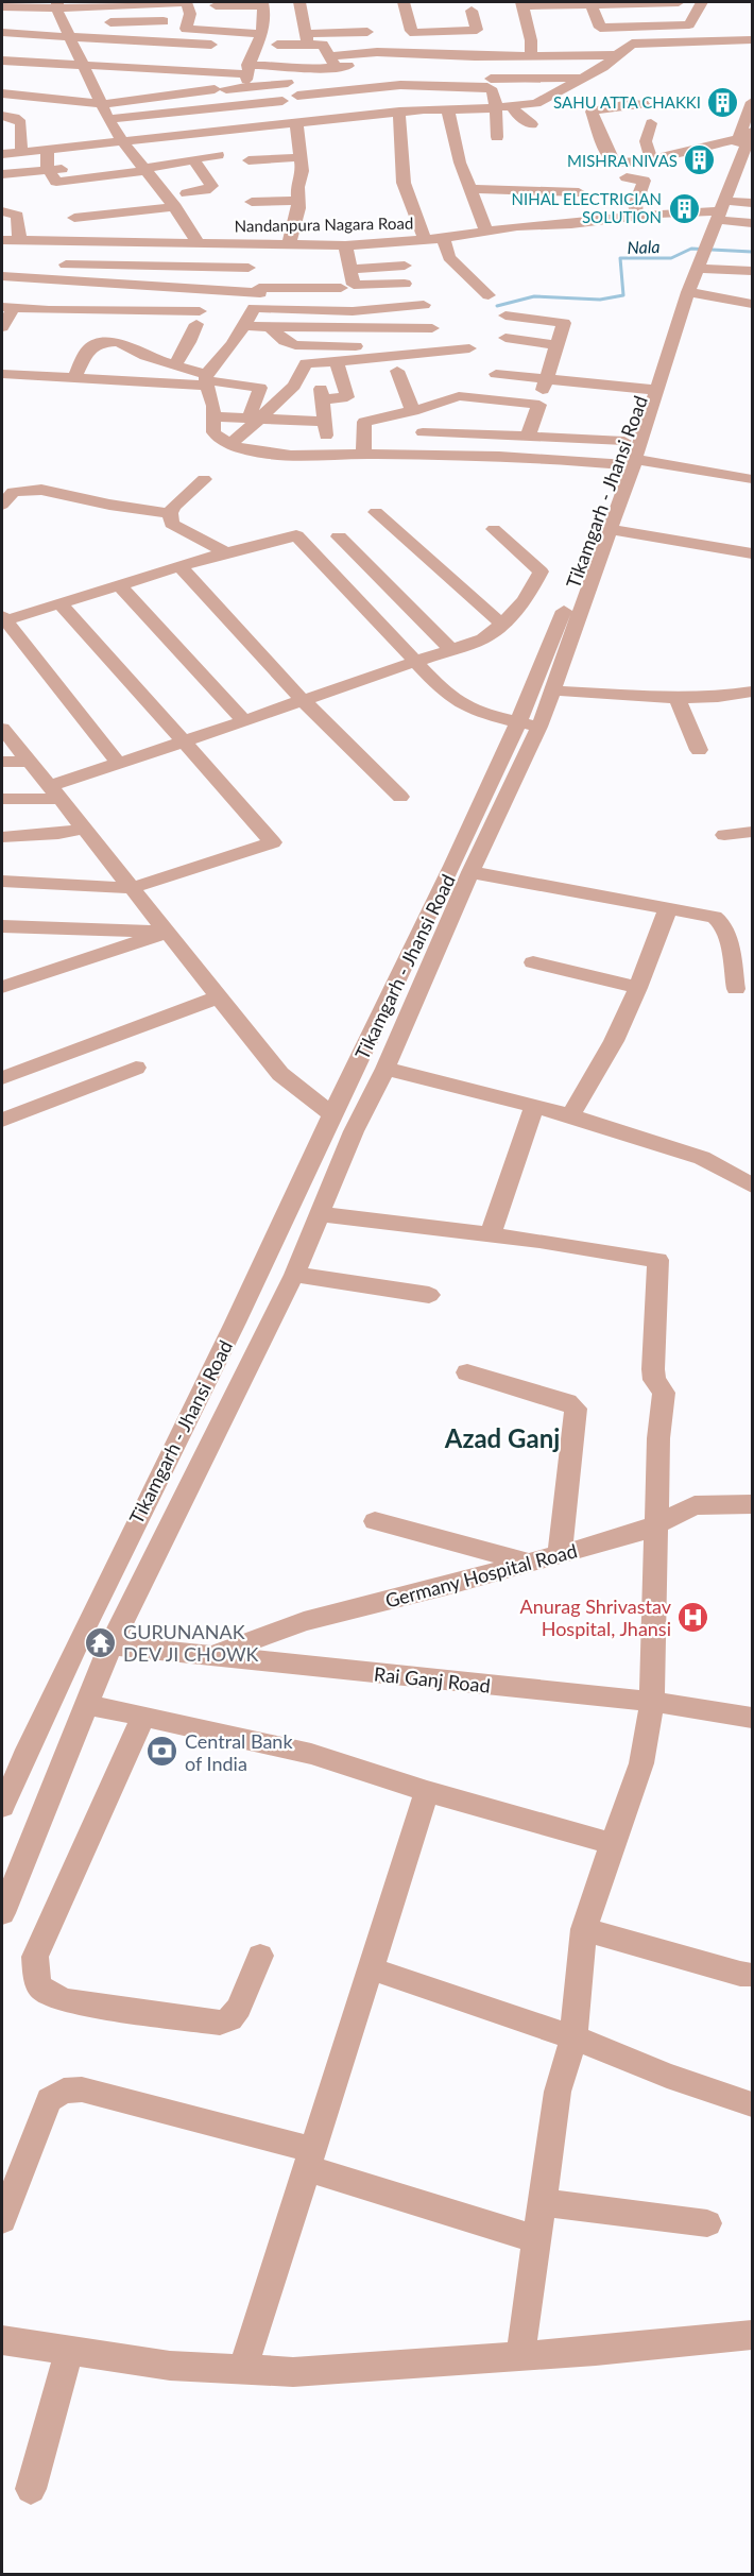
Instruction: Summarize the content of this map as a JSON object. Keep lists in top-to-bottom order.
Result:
{
  "streets": {
    "street": [
      "Nandanpura Nagara Road",
      "Tikamgarh - Jhansi Road",
      "Germany Hospital Road",
      "Rai Ganj Road"
    ]
  },
  "crossings": [
    ["Germany Hospital Road", "Rai Ganj Road"]
  ],
  "districts": ["Azad Ganj"],
  "water": ["Nala"],
  "places": {
    "building": ["SAHU ATTA CHAKKI", "MISHRA NIVAS", "NIHAL ELECTRICIAN SOLUTION"],
    "hospital": ["Anurag Shrivastav Hospital, Jhansi"],
    "temple": ["GURUNANAK DEV JI CHOWK"],
    "bank": ["Central Bank of India"]
  }
}
